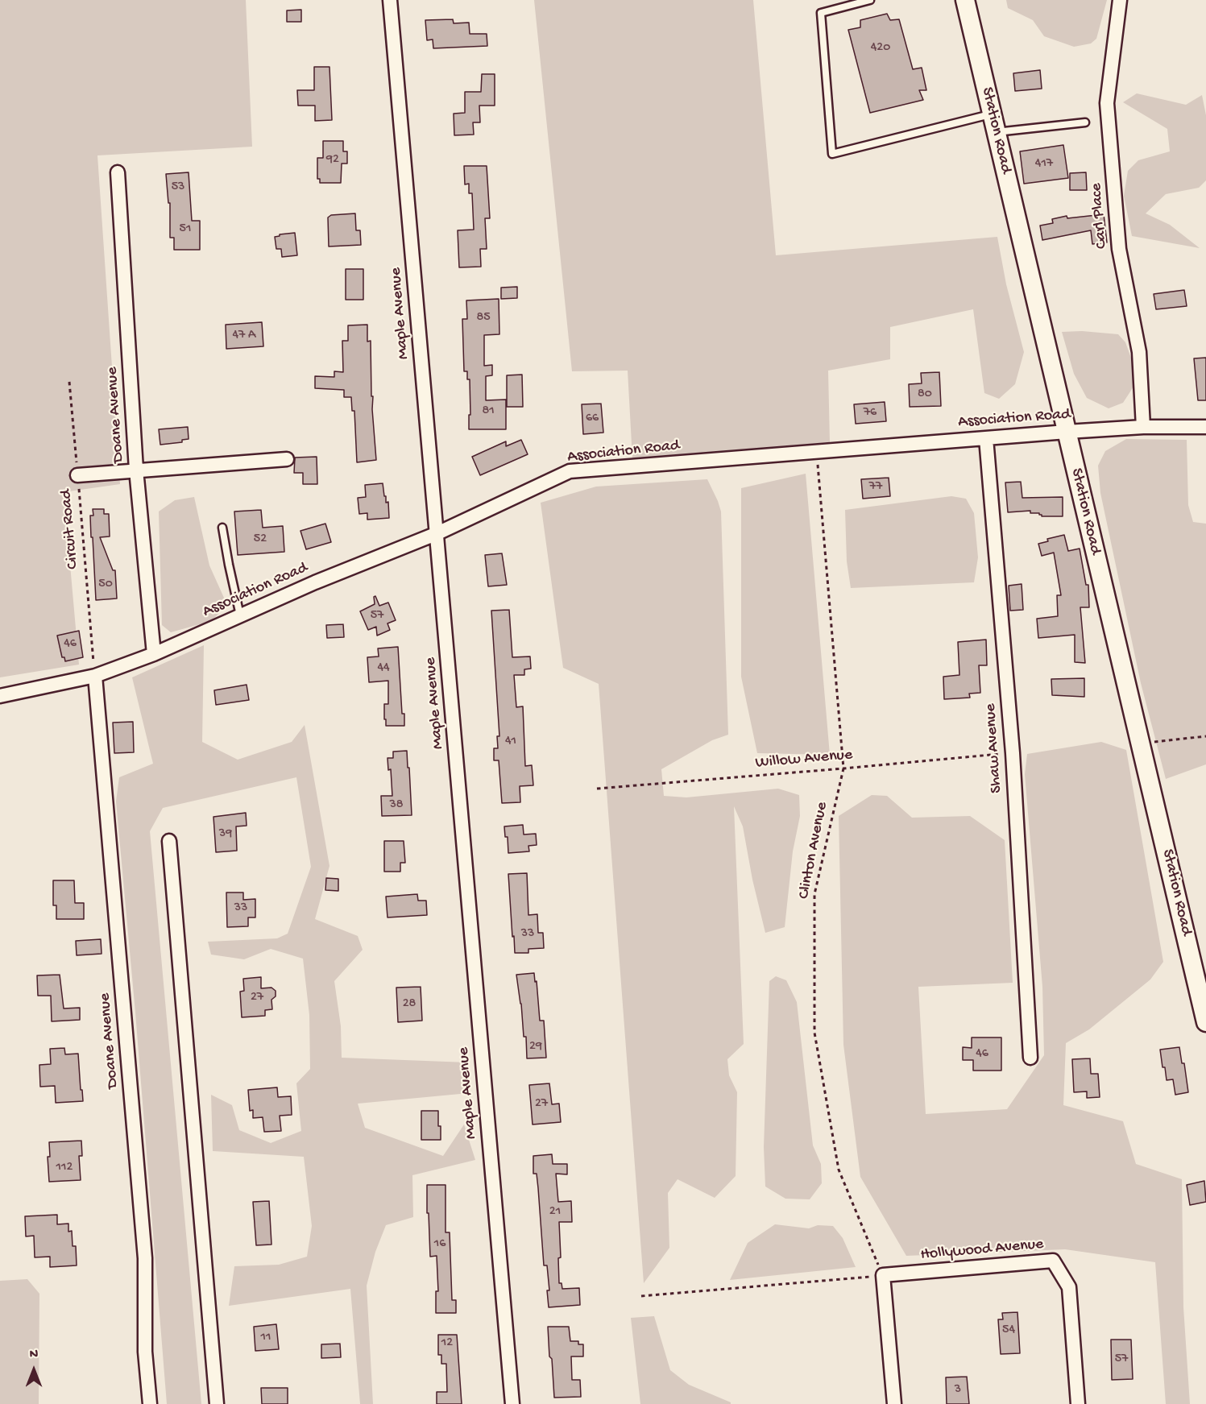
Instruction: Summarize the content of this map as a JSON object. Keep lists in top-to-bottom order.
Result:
{
  "streets": {
    "main road": ["Station Road"],
    "street": [
      "Carl Place",
      "Maple Avenue",
      "Doane Avenue",
      "Association Road",
      "Shaw Avenue",
      "Hollywood Avenue"
    ],
    "path": ["Circuit Road", "Willow Avenue", "Clinton Avenue"]
  },
  "crossings": [
    ["Station Road", "Association Road"],
    ["Carl Place", "Association Road"],
    ["Maple Avenue", "Association Road"],
    ["Doane Avenue", "Association Road"],
    ["Doane Avenue", "Circuit Road"],
    ["Association Road", "Circuit Road"],
    ["Association Road", "Shaw Avenue"],
    ["Association Road", "Clinton Avenue"],
    ["Shaw Avenue", "Willow Avenue"],
    ["Willow Avenue", "Clinton Avenue"],
    ["Clinton Avenue", "Hollywood Avenue"]
  ],
  "house_numbers": [
    "420",
    "92",
    "417",
    "53",
    "51",
    "85",
    "47 A",
    "80",
    "81",
    "76",
    "66",
    "77",
    "52",
    "50",
    "57",
    "46",
    "44",
    "41",
    "38",
    "39",
    "33",
    "33",
    "27",
    "28",
    "29",
    "46",
    "27",
    "112",
    "21",
    "16",
    "54",
    "11",
    "12",
    "57",
    "3"
  ],
  "north": "top"
}
